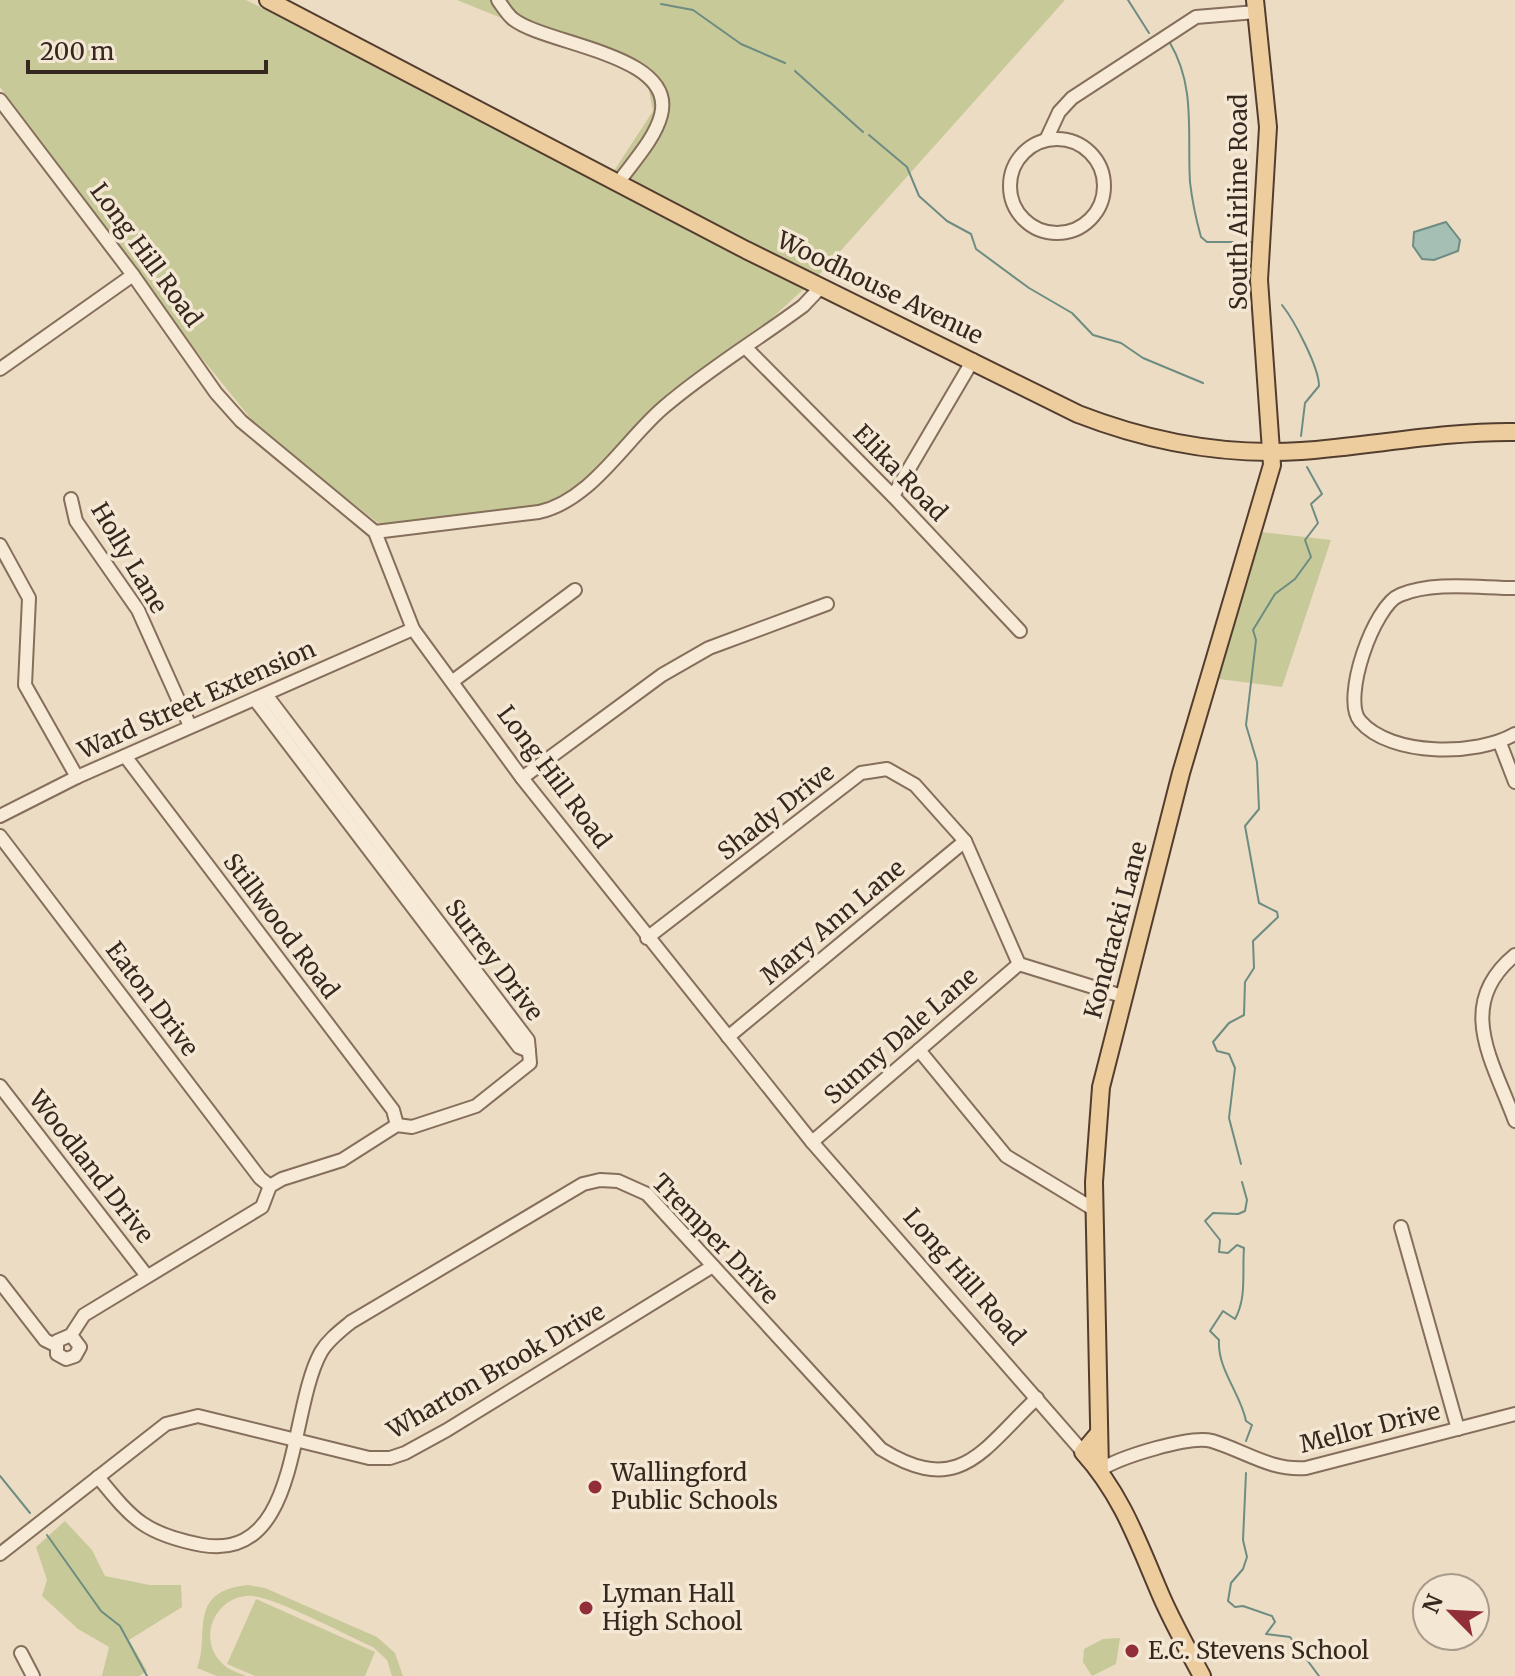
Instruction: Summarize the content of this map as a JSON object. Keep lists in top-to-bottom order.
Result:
{
  "streets": {
    "main road": [
      "South Airline Road",
      "Long Hill Road",
      "Woodhouse Avenue",
      "Kondracki Lane"
    ],
    "street": [
      "Elika Road",
      "Holly Lane",
      "Ward Street Extension",
      "Shady Drive",
      "Mary Ann Lane",
      "Stillwood Road",
      "Surrey Drive",
      "Eaton Drive",
      "Sunny Dale Lane",
      "Woodland Drive",
      "Tremper Drive",
      "Wharton Brook Drive",
      "Mellor Drive"
    ]
  },
  "crossings": [
    ["South Airline Road", "Woodhouse Avenue"],
    ["South Airline Road", "Kondracki Lane"],
    ["Long Hill Road", "Ward Street Extension"],
    ["Long Hill Road", "Shady Drive"],
    ["Long Hill Road", "Mary Ann Lane"],
    ["Long Hill Road", "Kondracki Lane"],
    ["Long Hill Road", "Sunny Dale Lane"],
    ["Long Hill Road", "Tremper Drive"],
    ["Long Hill Road", "Mellor Drive"],
    ["Woodhouse Avenue", "Kondracki Lane"],
    ["Holly Lane", "Ward Street Extension"],
    ["Ward Street Extension", "Stillwood Road"],
    ["Ward Street Extension", "Surrey Drive"],
    ["Shady Drive", "Mary Ann Lane"],
    ["Shady Drive", "Sunny Dale Lane"],
    ["Stillwood Road", "Surrey Drive"],
    ["Kondracki Lane", "Mellor Drive"],
    ["Tremper Drive", "Wharton Brook Drive"]
  ],
  "places": ["Wallingford Public Schools", "Lyman Hall High School", "E.C. Stevens School"],
  "scale_bar": "200 m",
  "north": "top left"
}
